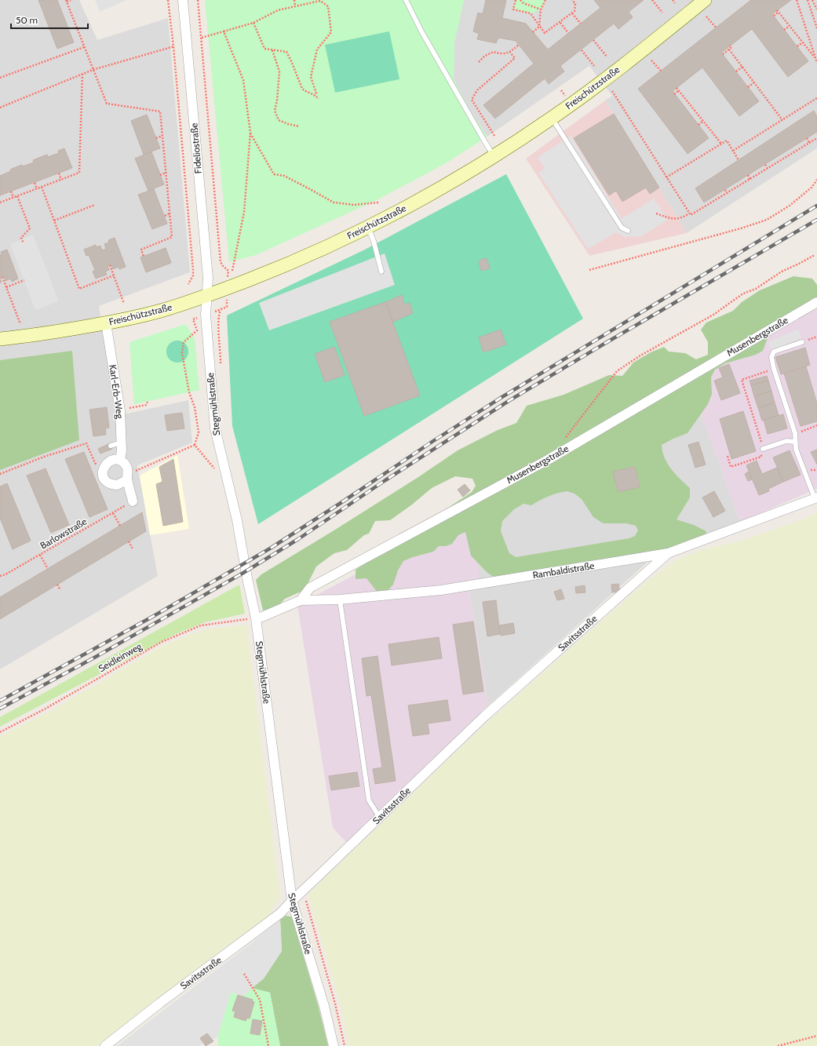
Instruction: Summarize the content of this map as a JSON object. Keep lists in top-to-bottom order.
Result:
{
  "streets": {
    "main road": ["Freischützstraße"],
    "street": [
      "Fideliostraße",
      "Musenbergstraße",
      "Karl-Erb-Weg",
      "Stegmühlstraße",
      "Rambaldistraße",
      "Savitsstraße"
    ],
    "path": ["Barlowstraße", "Seidleinweg"]
  },
  "crossings": [
    ["Freischützstraße", "Fideliostraße"],
    ["Freischützstraße", "Karl-Erb-Weg"],
    ["Freischützstraße", "Stegmühlstraße"],
    ["Fideliostraße", "Stegmühlstraße"],
    ["Musenbergstraße", "Stegmühlstraße"],
    ["Musenbergstraße", "Rambaldistraße"],
    ["Musenbergstraße", "Seidleinweg"],
    ["Stegmühlstraße", "Savitsstraße"],
    ["Stegmühlstraße", "Seidleinweg"],
    ["Rambaldistraße", "Savitsstraße"]
  ],
  "scale_bar": "50 m"
}
